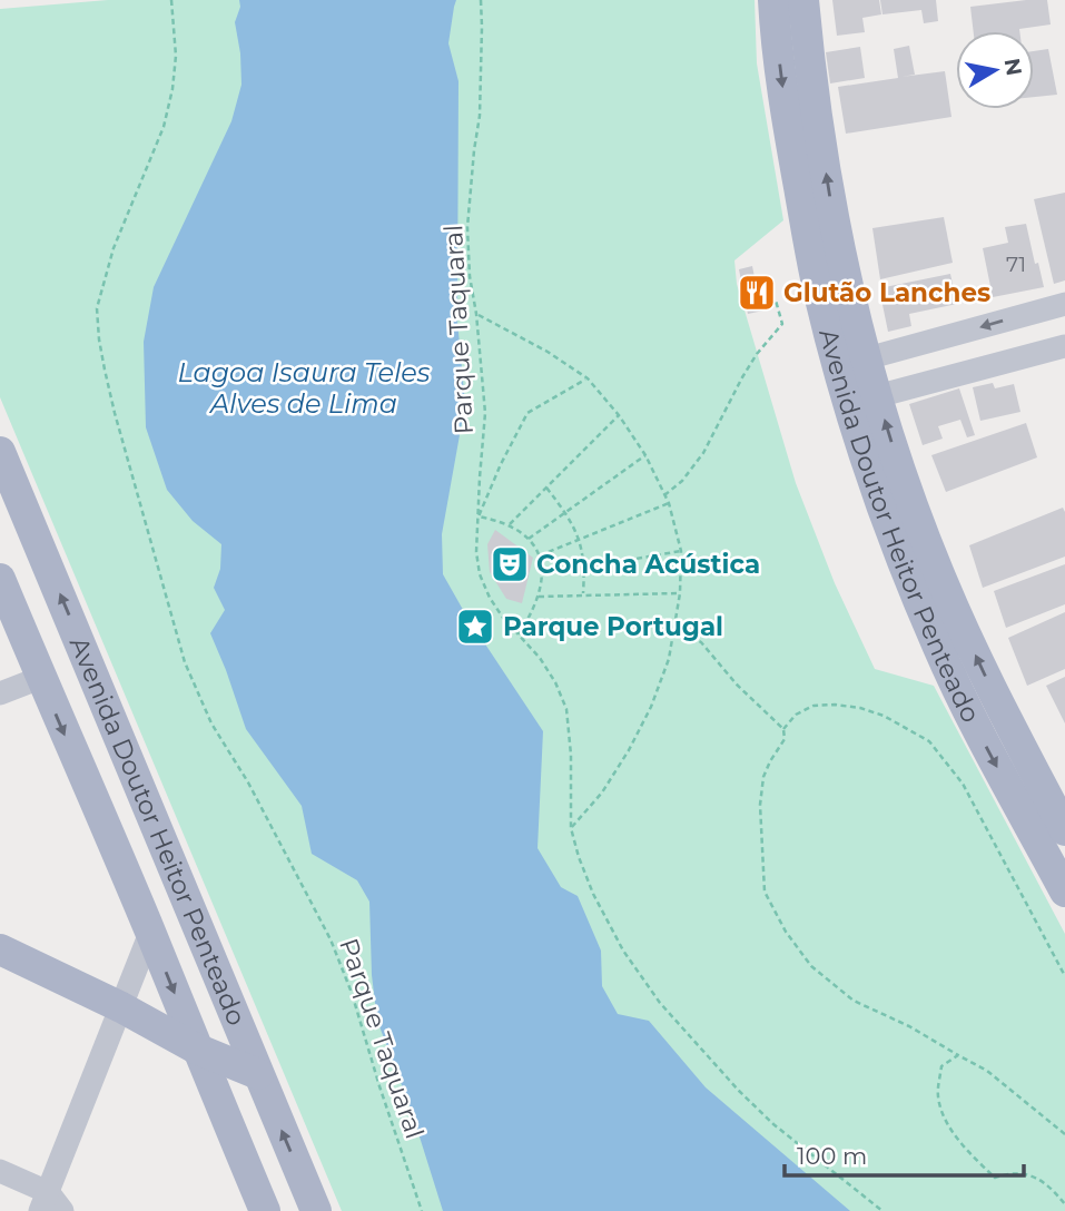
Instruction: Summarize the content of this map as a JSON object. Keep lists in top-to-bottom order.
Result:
{
  "streets": {
    "main road": ["Avenida Doutor Heitor Penteado"],
    "path": ["Parque Taquaral"]
  },
  "water": ["Lagoa Isaura Teles Alves de Lima"],
  "places": {
    "restaurant": ["Glutão Lanches"],
    "theatre": ["Concha Acústica"],
    "place": ["Parque Portugal"]
  },
  "house_numbers": ["71"],
  "scale_bar": "100 m",
  "north": "right"
}
